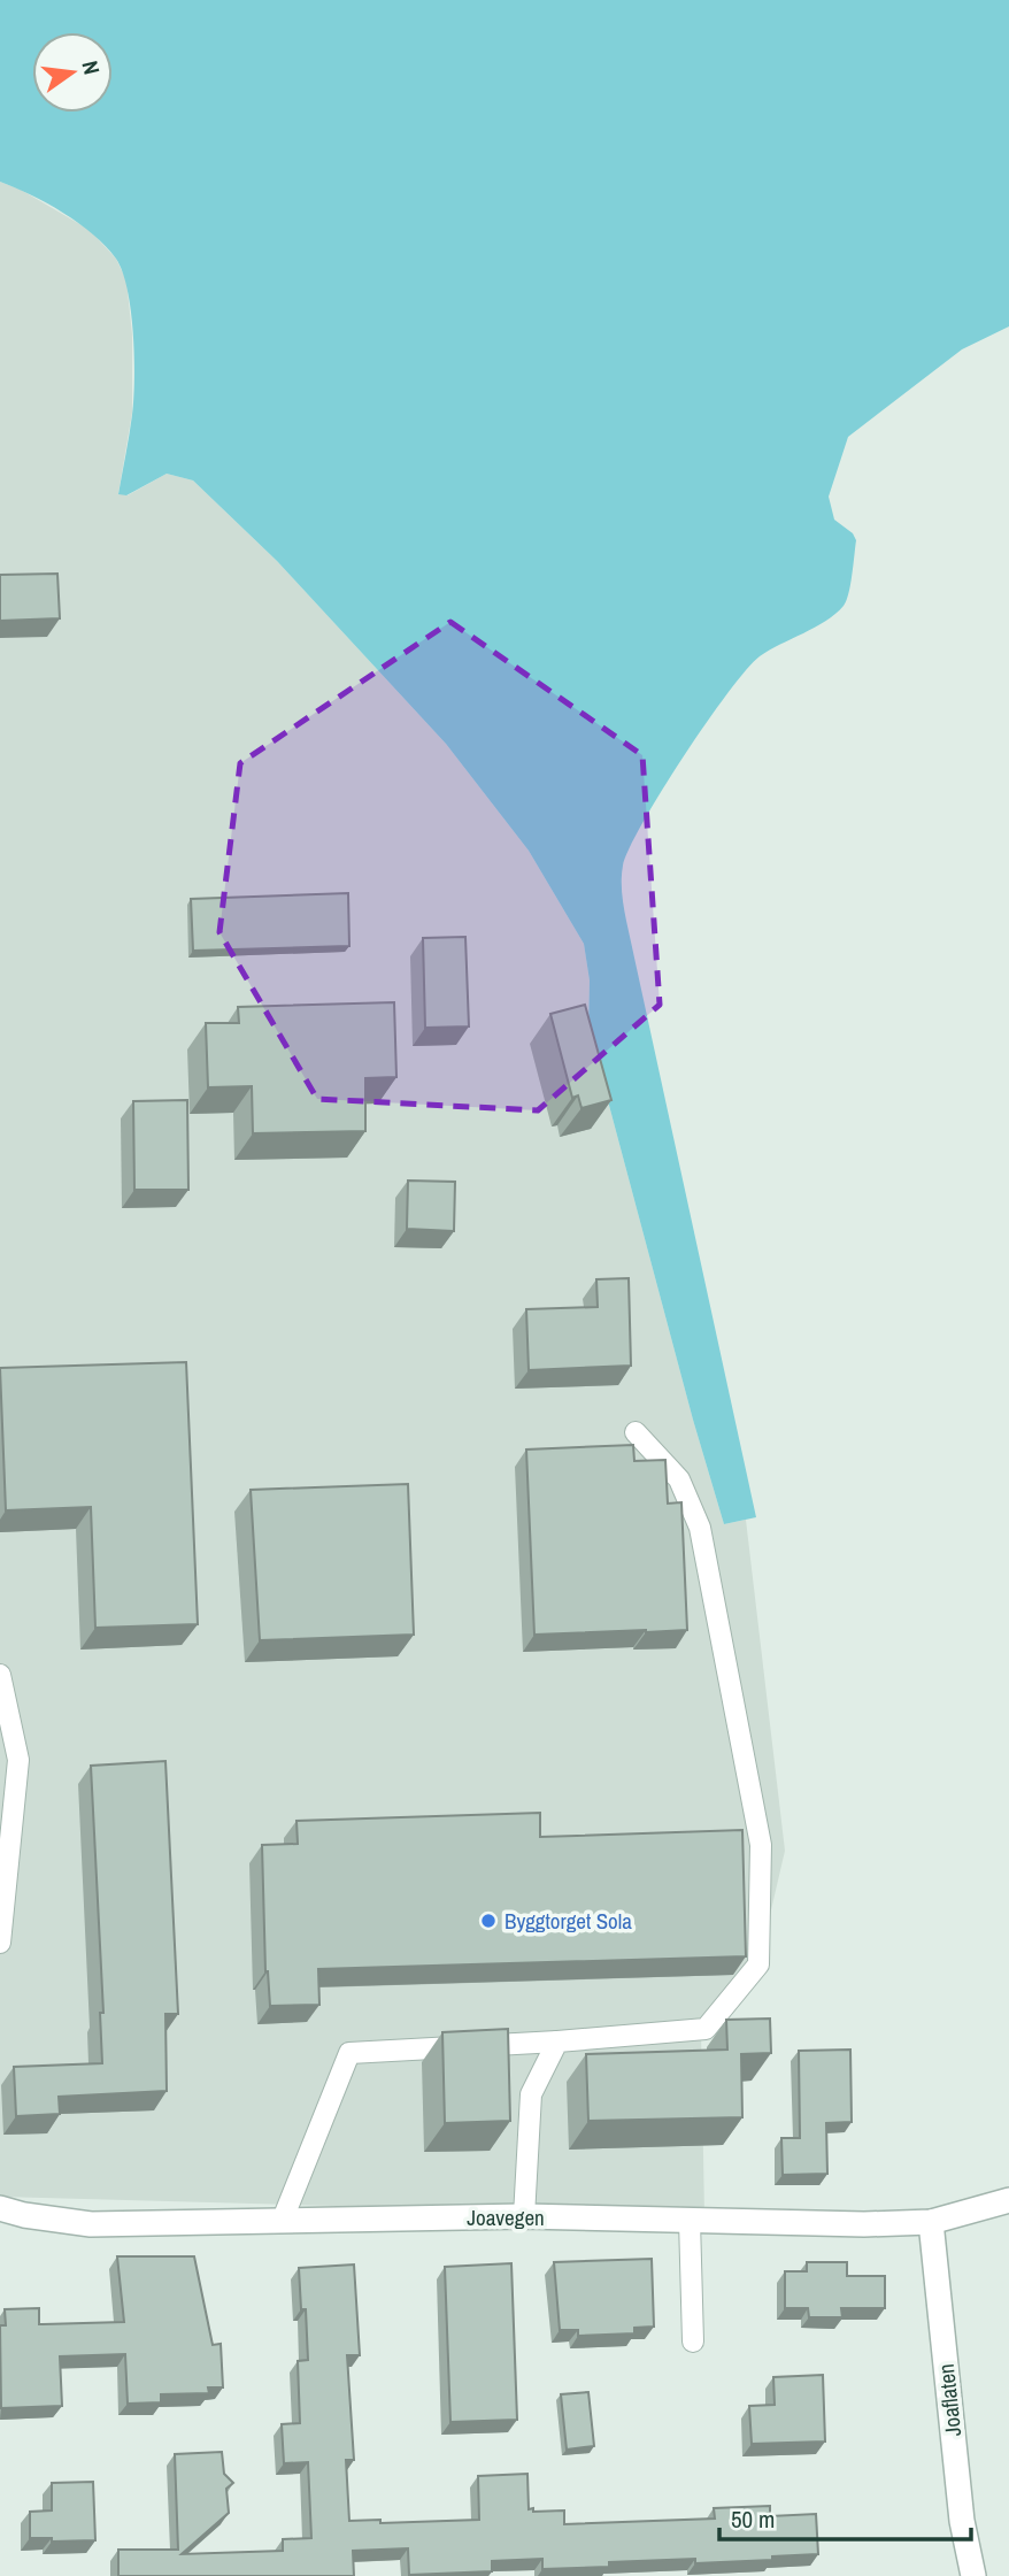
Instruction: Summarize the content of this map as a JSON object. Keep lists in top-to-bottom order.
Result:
{
  "streets": {
    "street": ["Joavegen", "Joaflaten"]
  },
  "crossings": [
    ["Joavegen", "Joaflaten"]
  ],
  "places": ["Byggtorget Sola"],
  "scale_bar": "50 m",
  "north": "right"
}
